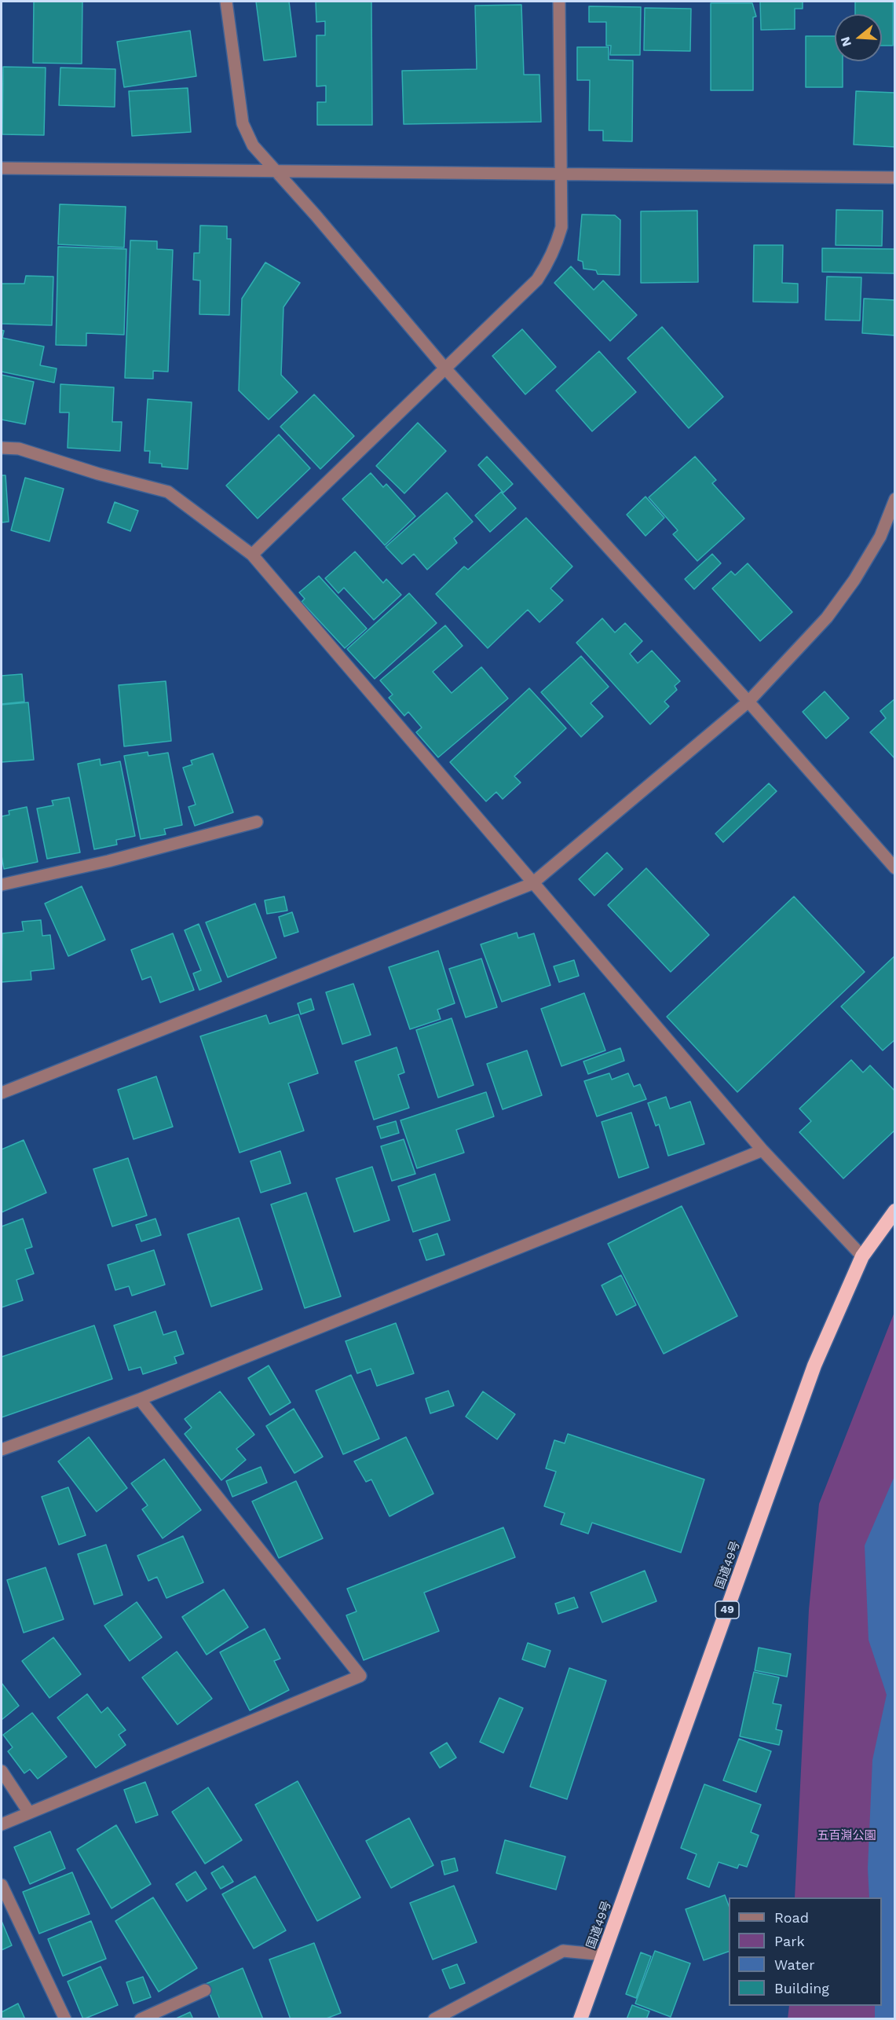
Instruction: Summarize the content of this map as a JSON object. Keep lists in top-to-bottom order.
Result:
{
  "streets": {
    "highway": ["国道49号", "49"]
  },
  "parks": ["五百淵公園"],
  "legend": [
    "Road",
    "Park",
    "Water",
    "Building"
  ],
  "north": "left"
}
